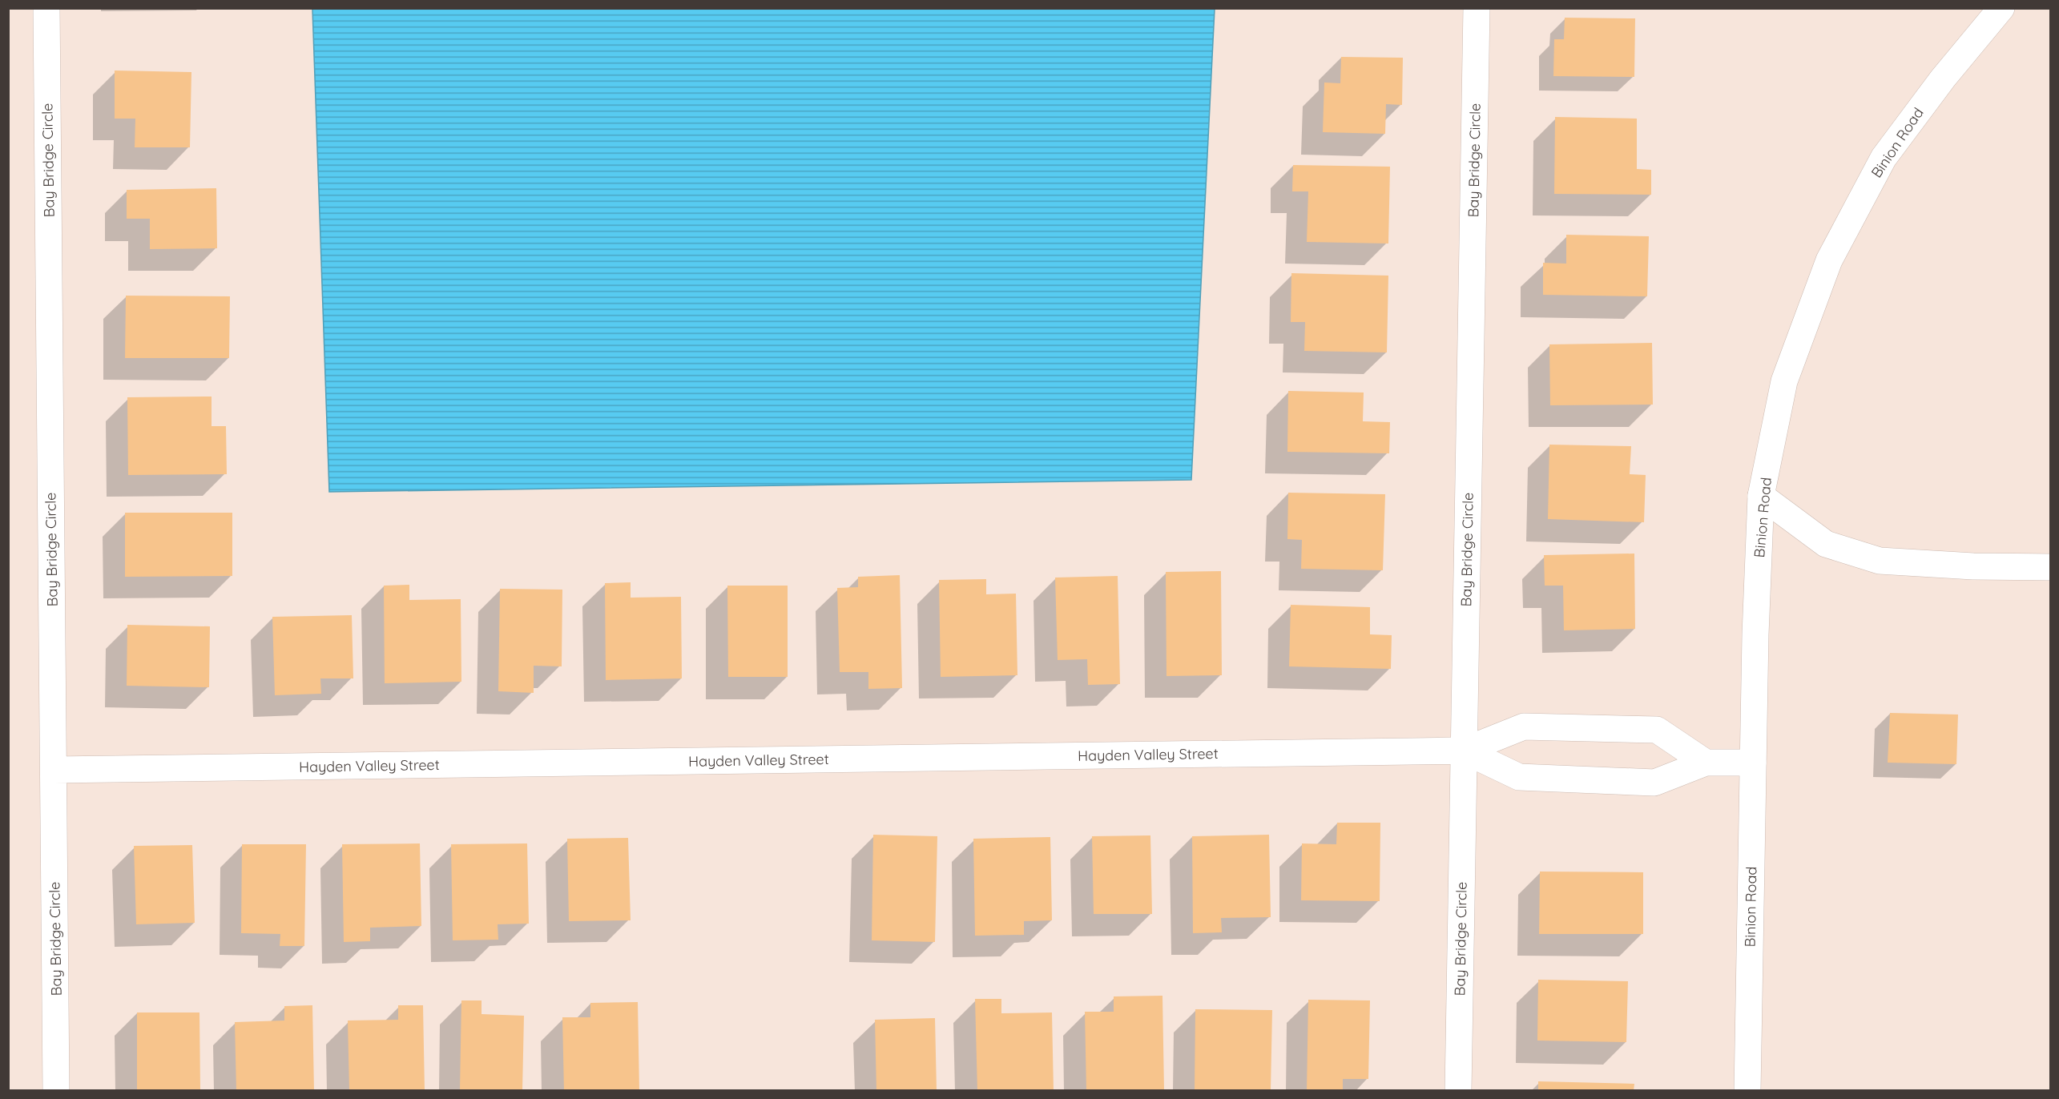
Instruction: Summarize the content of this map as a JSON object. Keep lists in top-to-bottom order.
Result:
{
  "streets": {
    "street": ["Binion Road", "Bay Bridge Circle", "Hayden Valley Street"]
  },
  "crossings": [
    ["Binion Road", "Hayden Valley Street"],
    ["Bay Bridge Circle", "Hayden Valley Street"]
  ]
}
